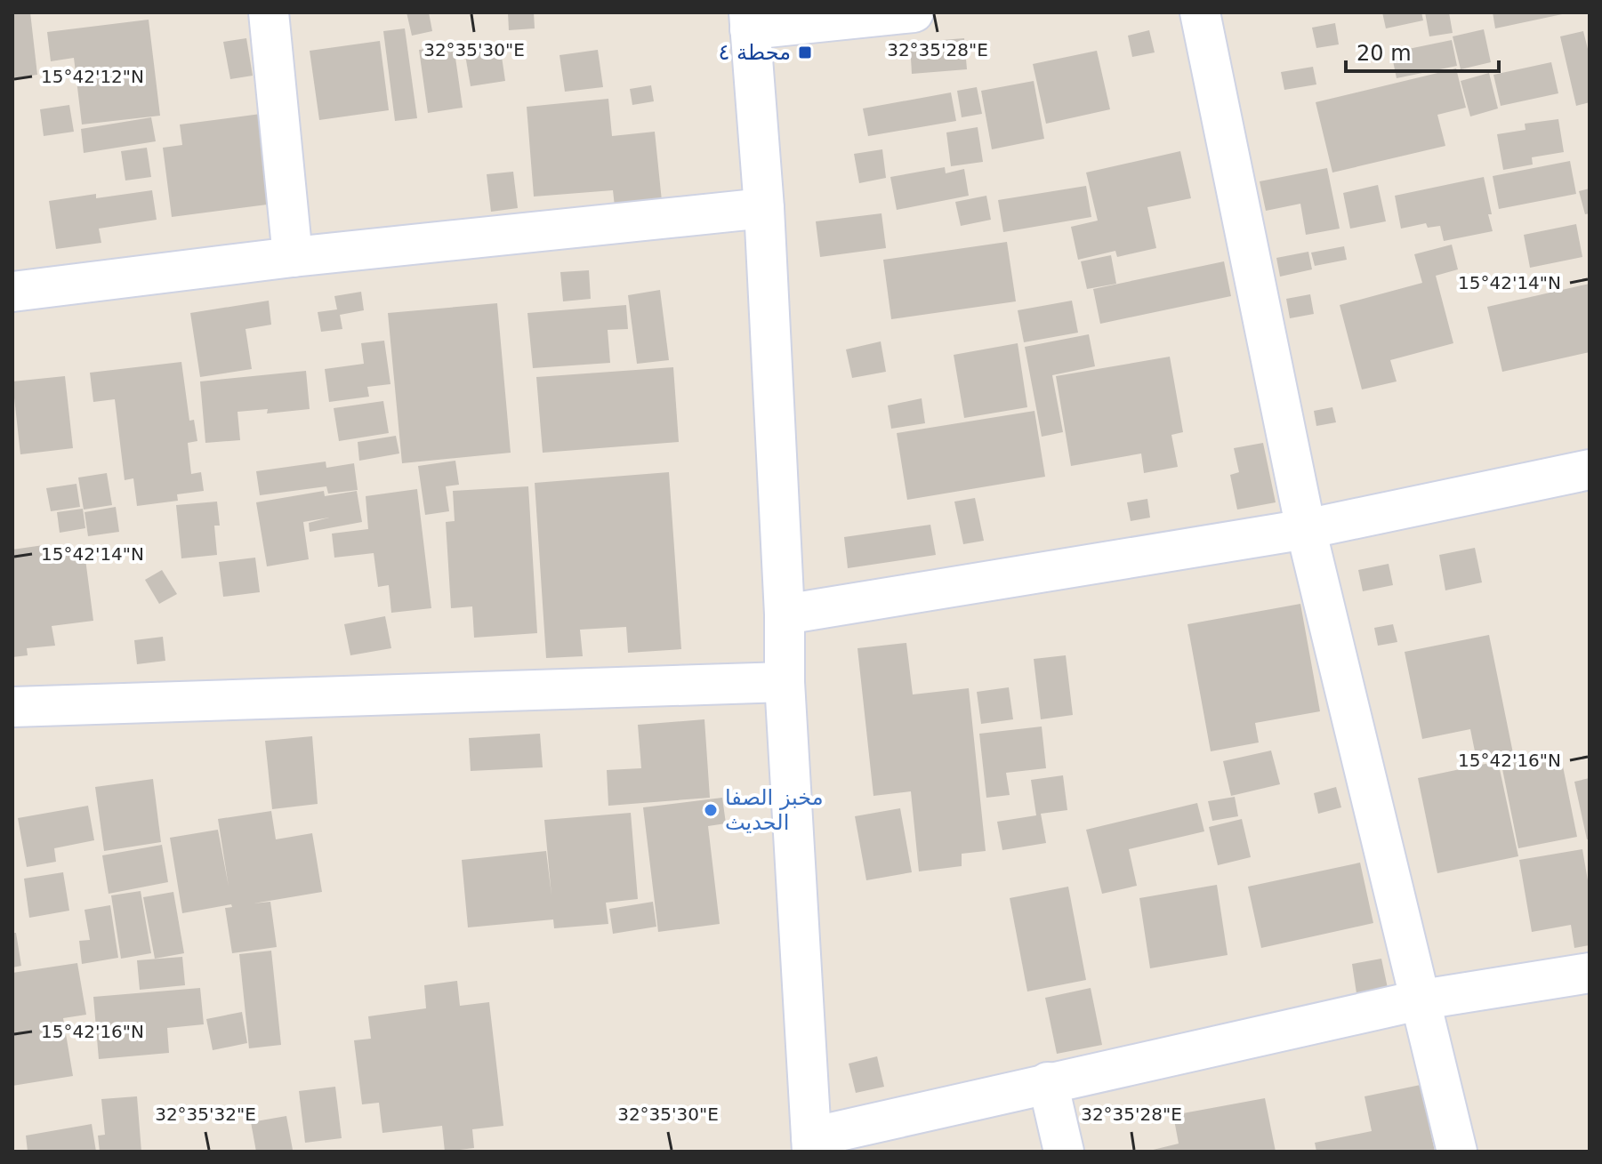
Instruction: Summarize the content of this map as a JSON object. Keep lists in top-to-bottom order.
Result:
{
  "places": {
    "transit": ["محطة ٤"],
    "other": ["مخبز الصفا الحديث"]
  },
  "scale_bar": "20 m",
  "coordinates": [
    "32°35'30\"E",
    "32°35'28\"E",
    "15°42'12\"N",
    "15°42'14\"N",
    "15°42'16\"N",
    "32°35'32\"E"
  ]
}
